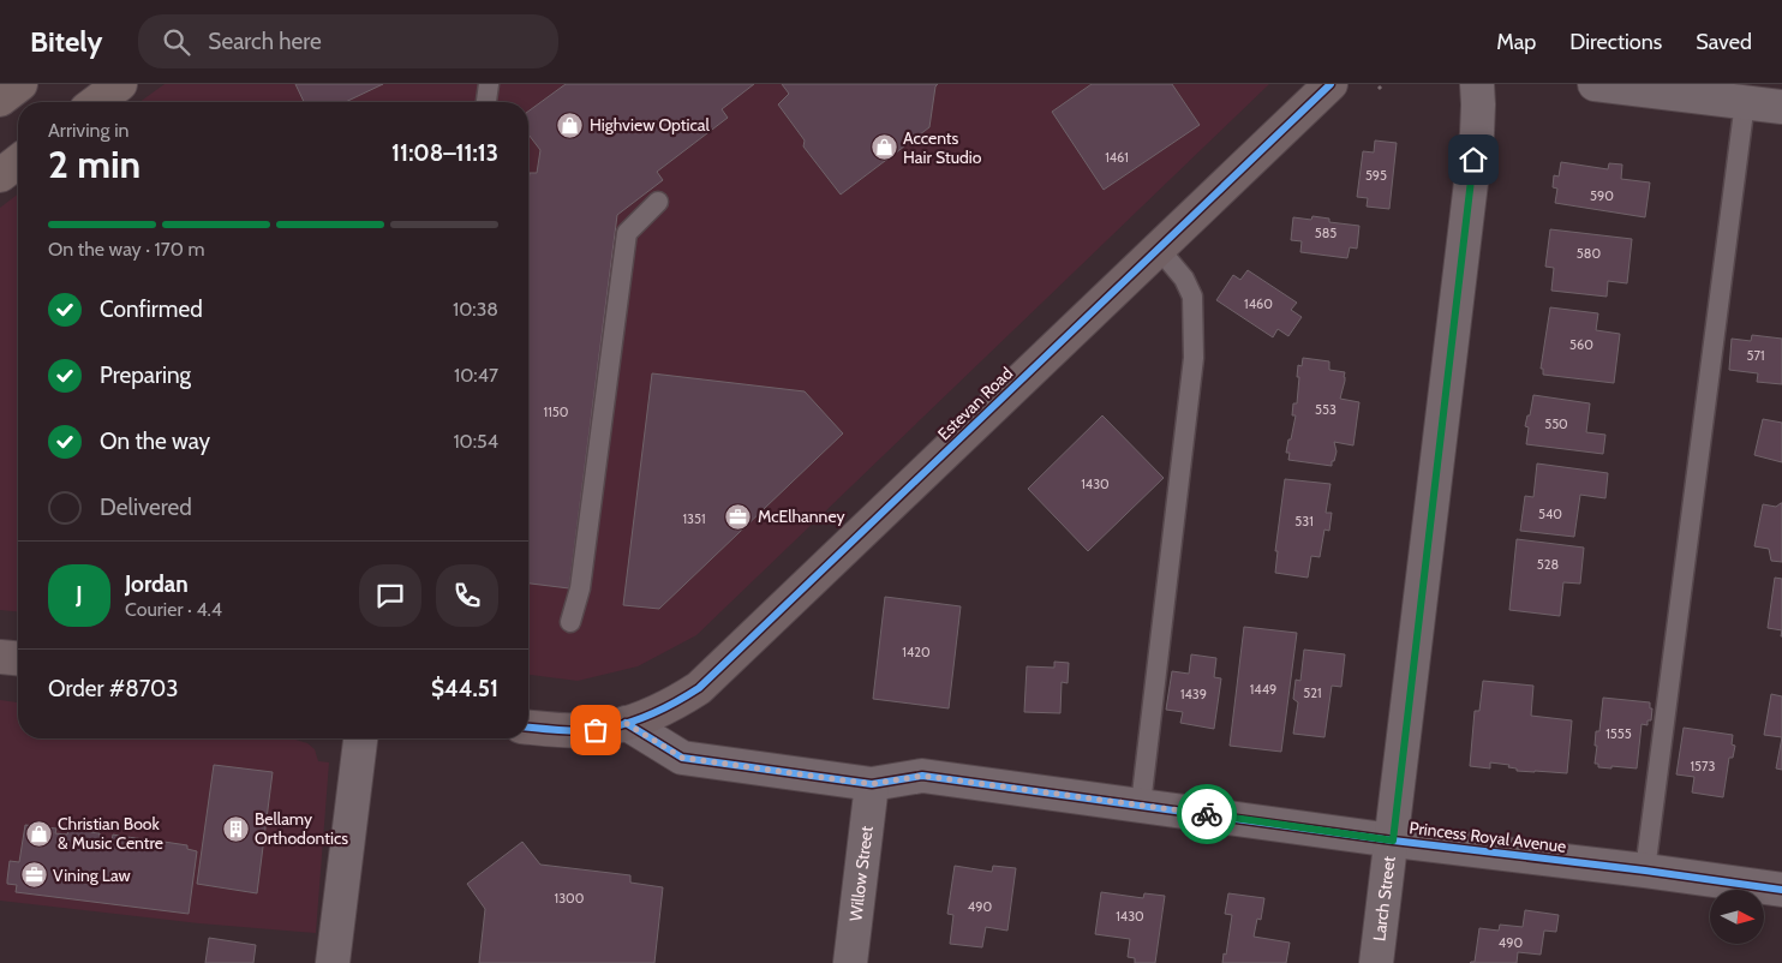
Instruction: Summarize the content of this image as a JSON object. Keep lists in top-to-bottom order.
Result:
{
  "streets": {
    "street": [
      "Estevan Road",
      "Princess Royal Avenue",
      "Willow Street",
      "Larch Street"
    ]
  },
  "crossings": [
    ["Estevan Road", "Princess Royal Avenue"],
    ["Princess Royal Avenue", "Willow Street"],
    ["Princess Royal Avenue", "Larch Street"]
  ],
  "places": {
    "shop": ["Highview Optical", "Accents Hair Studio", "Christian Book & Music Centre"],
    "office": ["McElhanney", "Vining Law"],
    "building": ["Bellamy Orthodontics"]
  },
  "house_numbers": [
    "1461",
    "595",
    "590",
    "585",
    "580",
    "1460",
    "560",
    "571",
    "553",
    "1150",
    "550",
    "1430",
    "540",
    "1351",
    "531",
    "528",
    "1420",
    "1449",
    "521",
    "1439",
    "1555",
    "1573",
    "1300",
    "490",
    "1430",
    "490"
  ],
  "north": "right",
  "page": {
    "header": "Bitely",
    "search": "Search here",
    "nav": ["Map", "Directions", "Saved"],
    "heading": ["2 min", "Arriving in", "11:08–11:13"],
    "panel": [
      "Jordan",
      "Courier · 4.4",
      "Order #8703",
      "$44.51"
    ],
    "bar": "On the way · 170 m",
    "list": [
      ["Confirmed", "10:38"],
      ["Preparing", "10:47"],
      ["On the way", "10:54"],
      "Delivered"
    ],
    "round": "J"
  }
}
